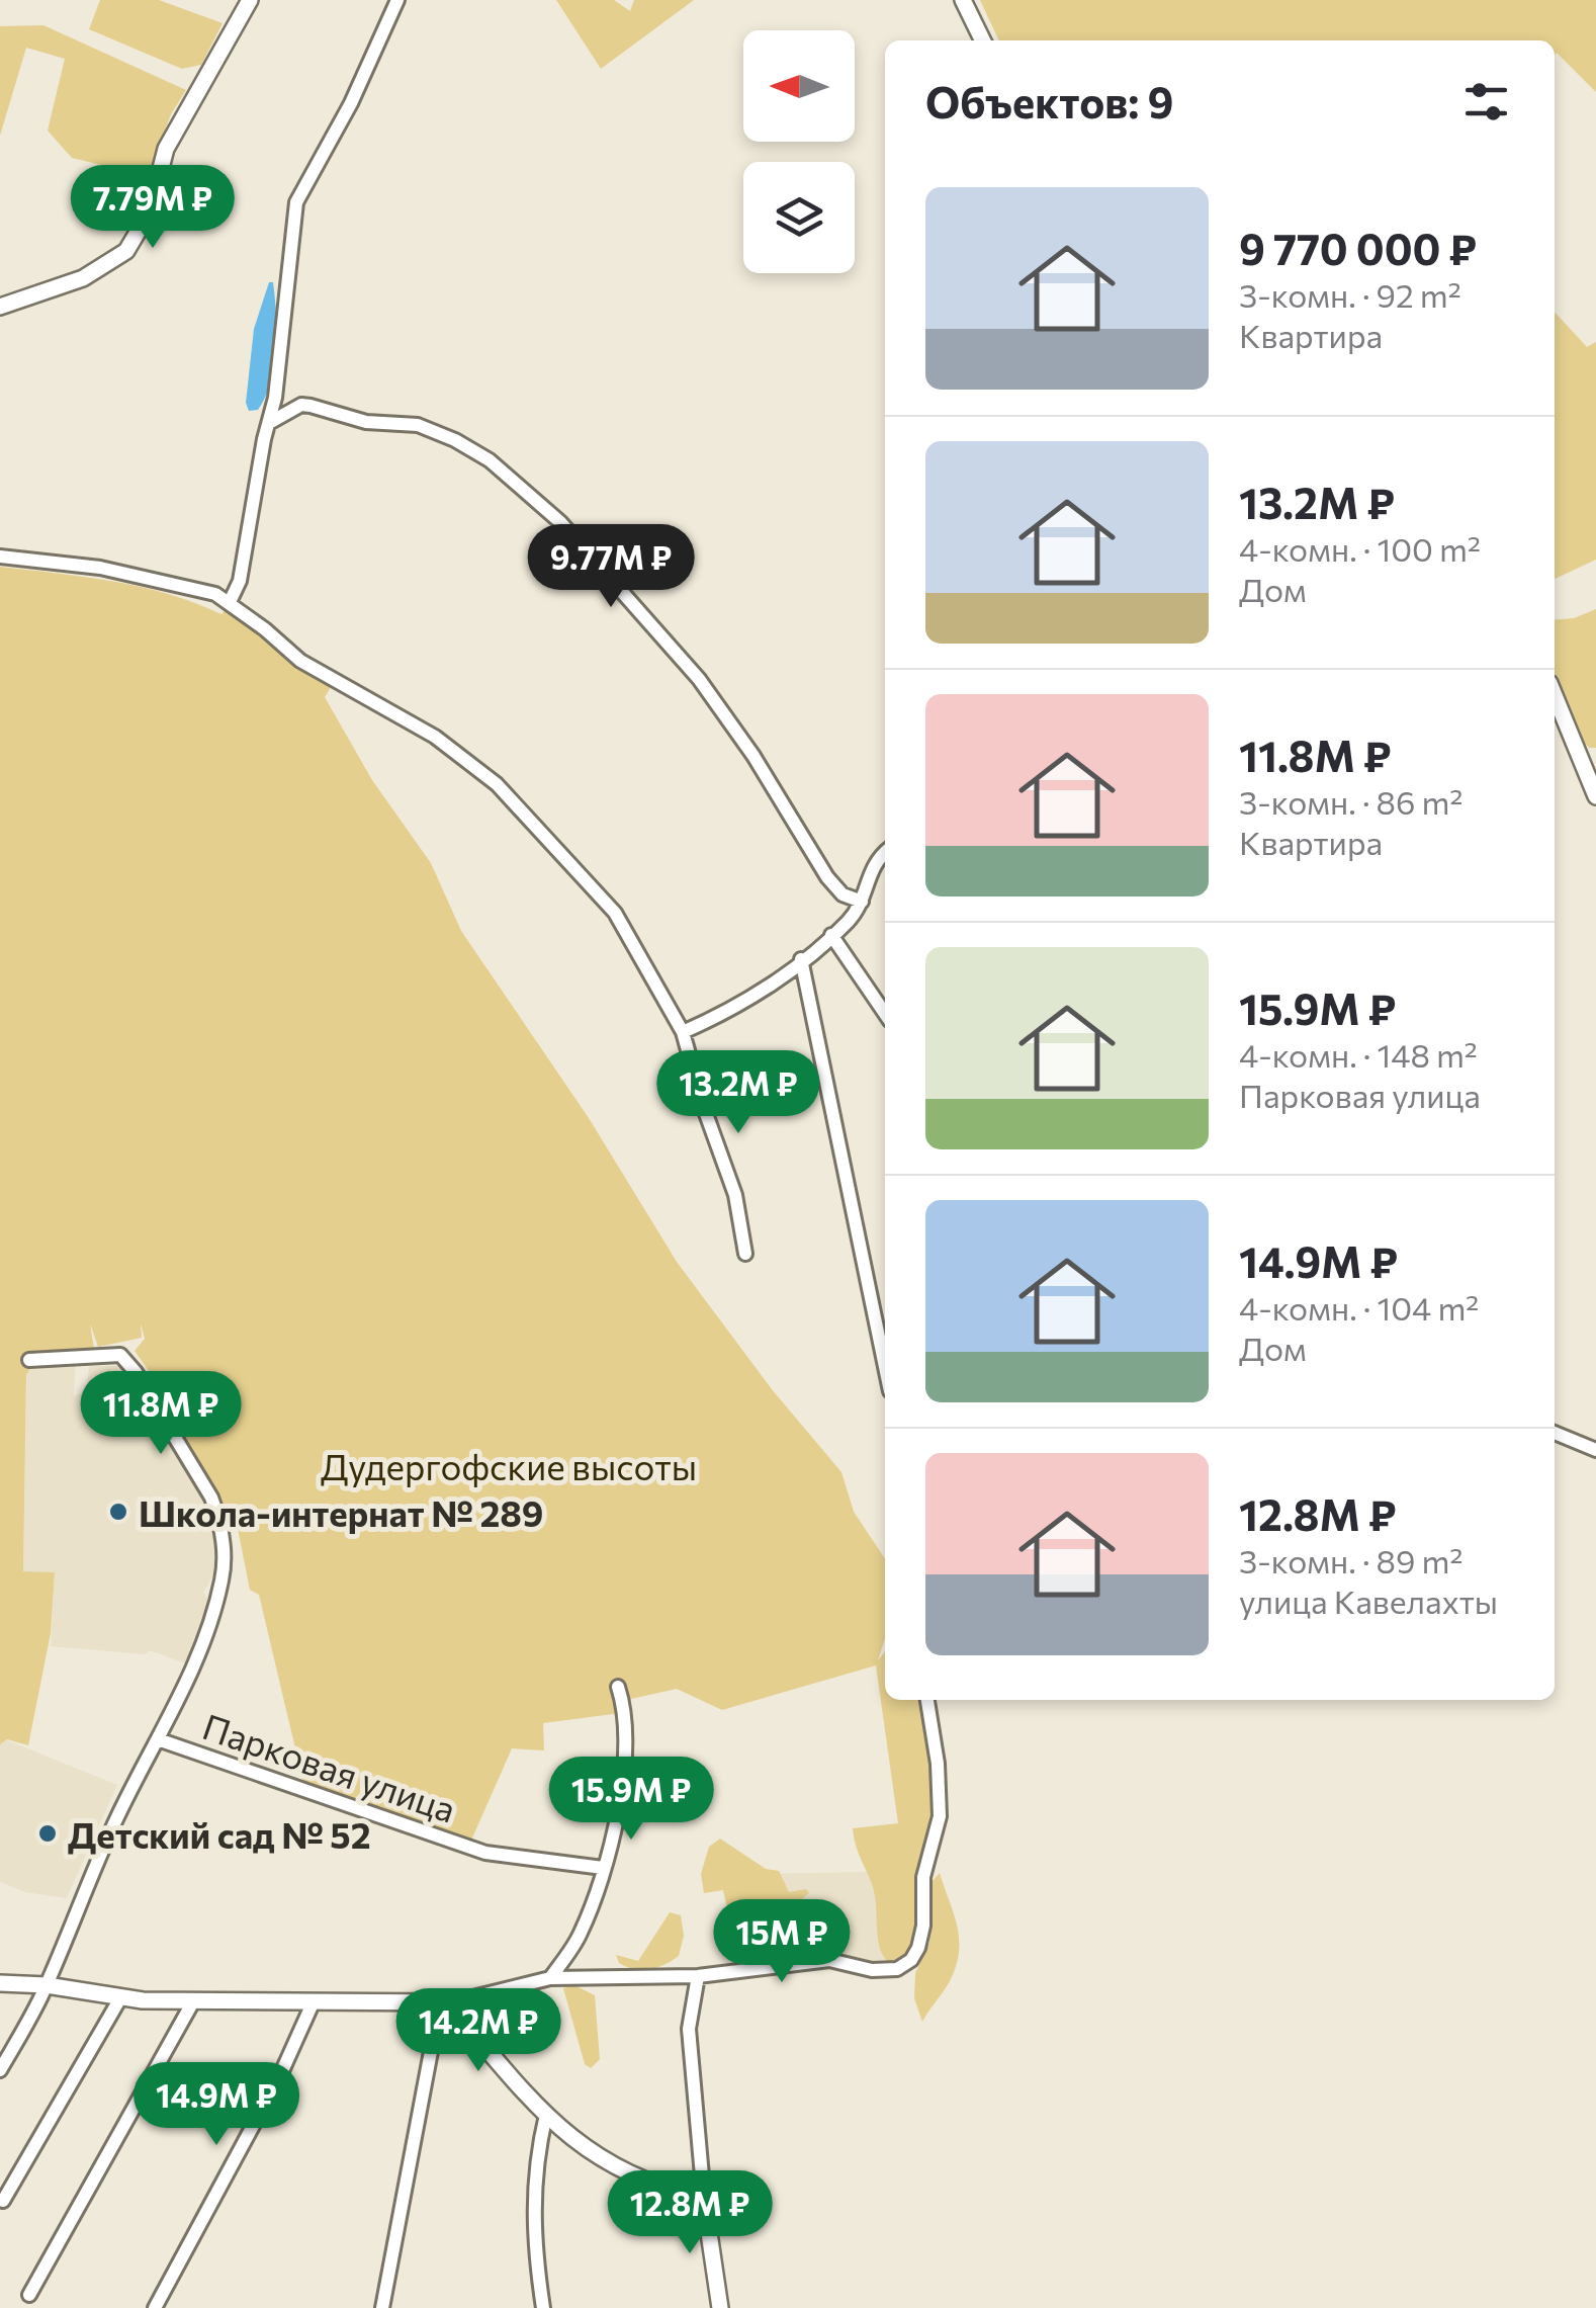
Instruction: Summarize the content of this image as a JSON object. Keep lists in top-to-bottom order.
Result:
{
  "streets": {
    "street": ["Парковая улица"]
  },
  "parks": ["Дудергофские высоты"],
  "places": ["Школа-интернат № 289", "Детский сад № 52"],
  "north": "left",
  "page": {
    "heading": "Объектов: 9",
    "list": [
      {
        "name": "9 770 000 ₽",
        "note": "3-комн. · 92 m² · Квартира"
      },
      {
        "name": "13.2M ₽",
        "note": "4-комн. · 100 m² · Дом"
      },
      {
        "name": "11.8M ₽",
        "note": "3-комн. · 86 m² · Квартира"
      },
      {
        "name": "15.9M ₽",
        "note": "4-комн. · 148 m² · Парковая улица"
      },
      {
        "name": "14.9M ₽",
        "note": "4-комн. · 104 m² · Дом"
      },
      {
        "name": "12.8M ₽",
        "note": "3-комн. · 89 m² · улица Кавелахты"
      }
    ],
    "price": [
      "7.79M ₽",
      "9.77M ₽",
      "13.2M ₽",
      "11.8M ₽",
      "15.9M ₽",
      "15M ₽",
      "14.2M ₽",
      "14.9M ₽",
      "12.8M ₽"
    ]
  }
}
